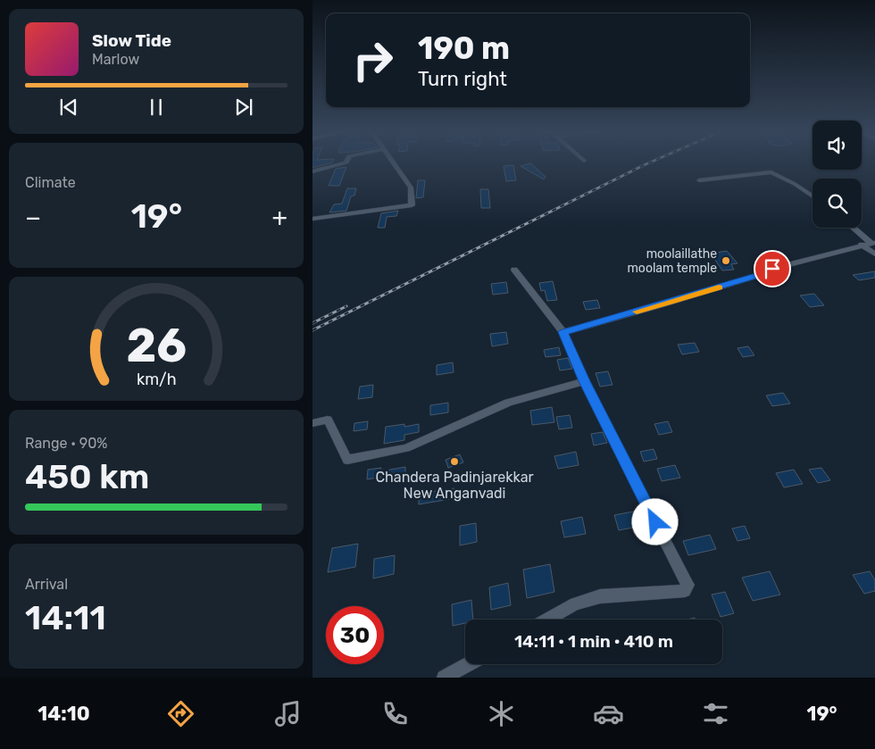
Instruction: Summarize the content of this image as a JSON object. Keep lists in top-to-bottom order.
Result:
{
  "places": ["moolaillathe moolam temple", "Chandera Padinjarekkar New Anganvadi"],
  "page": {
    "turn": ["190 m", "Turn right"],
    "song": ["Slow Tide", "Marlow"],
    "tile": [
      "Climate",
      ["Range · 90%", "450 km"],
      ["Arrival", "14:11"]
    ],
    "heat": ["−", "19°", "+"],
    "limit": "30",
    "trip": "14:11 · 1 min · 410 m",
    "tabs": ["14:10", "19°"],
    "gauge": ["26", "km/h"]
  }
}
